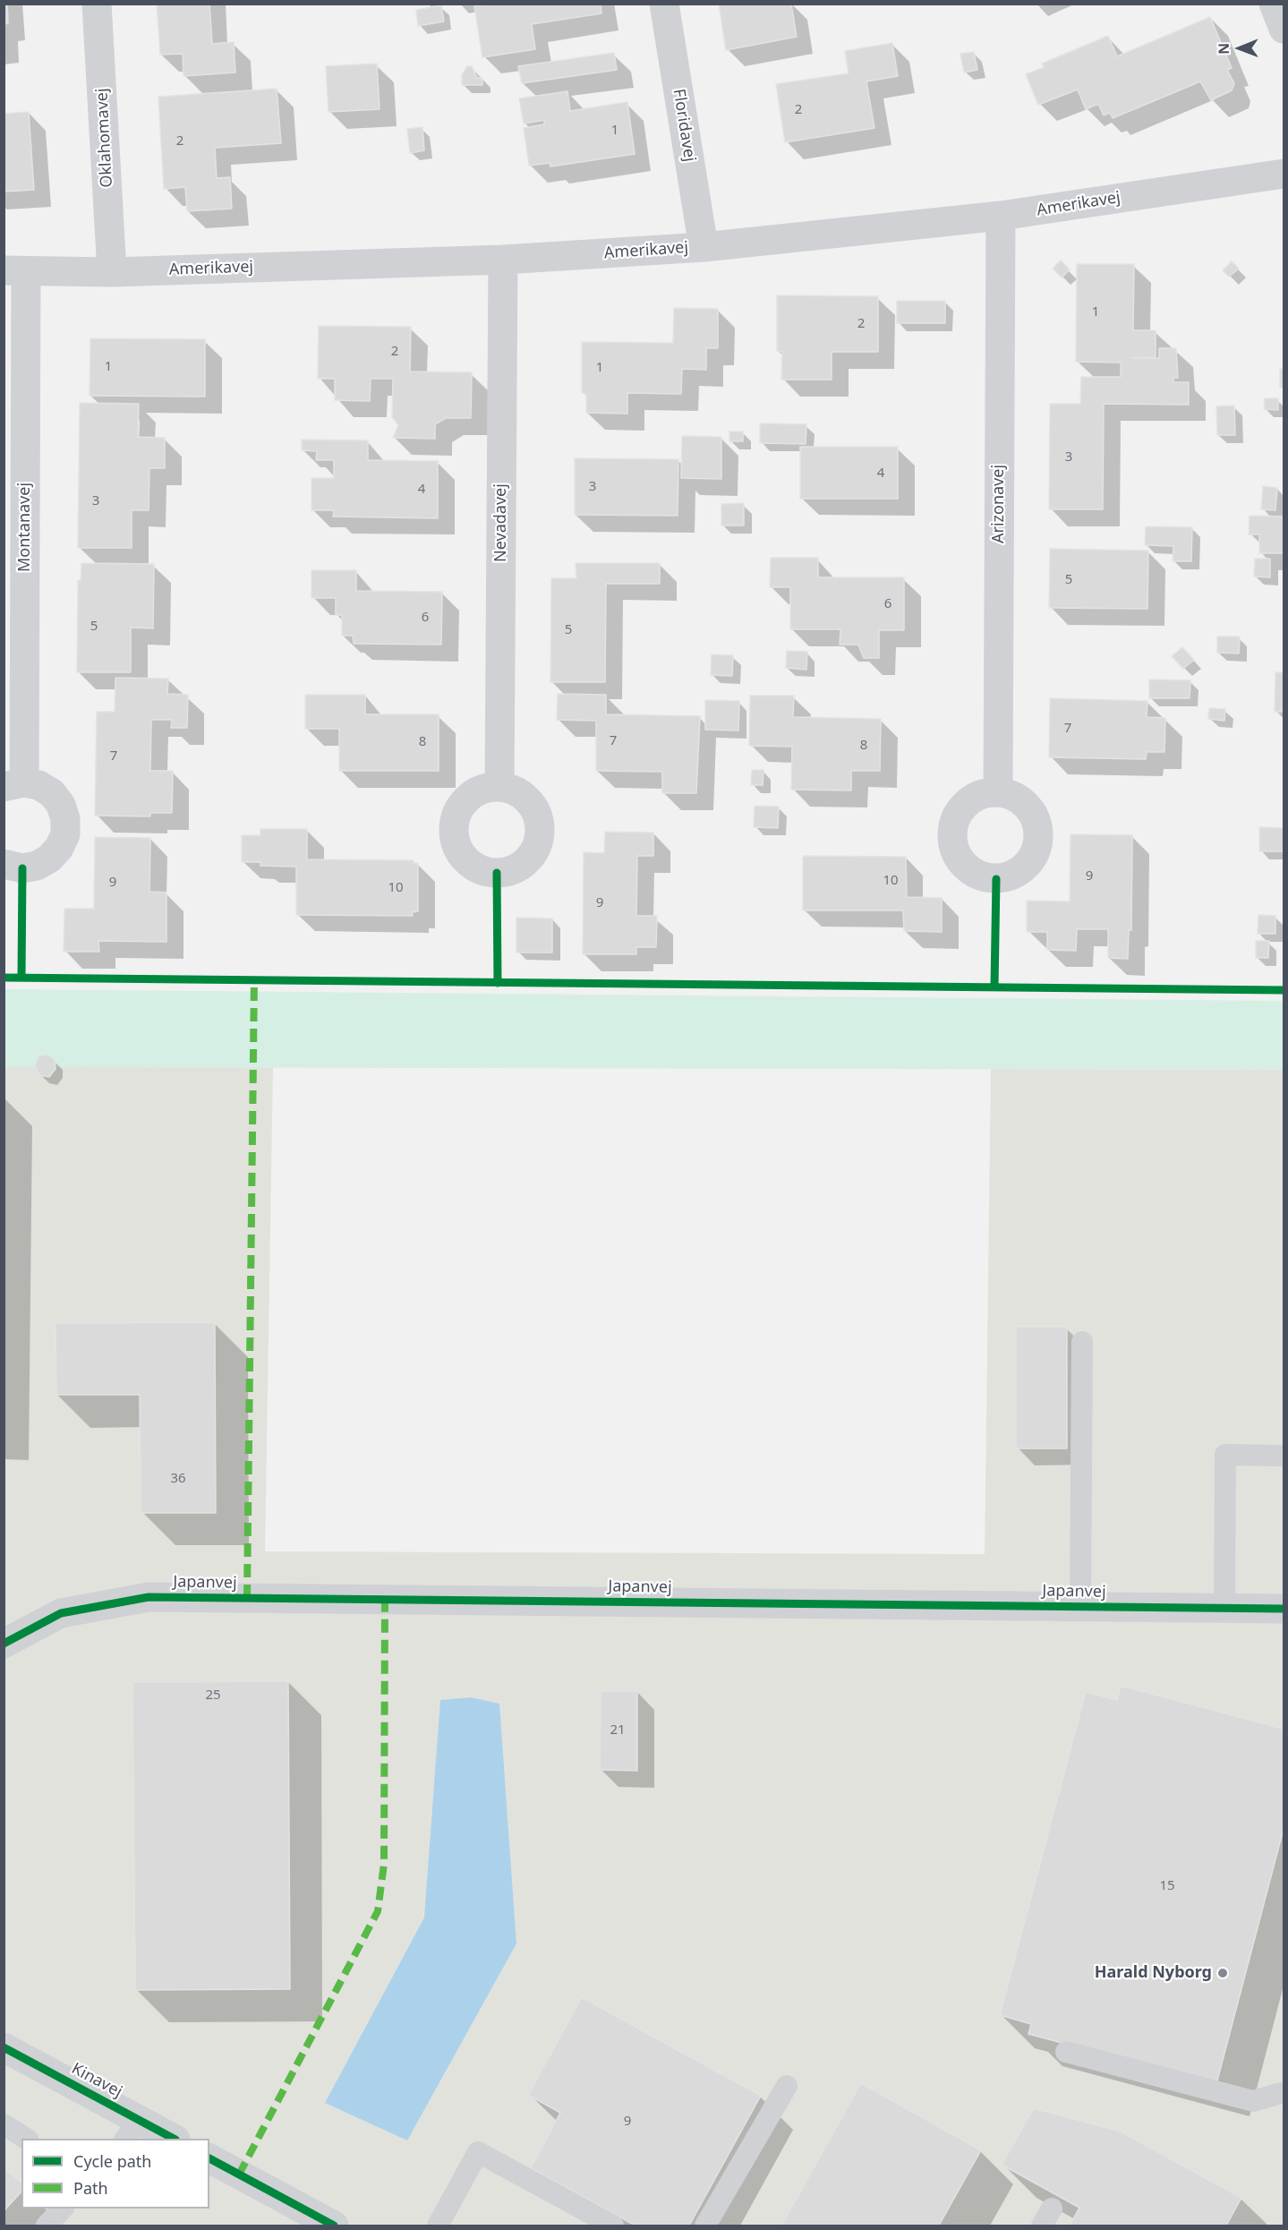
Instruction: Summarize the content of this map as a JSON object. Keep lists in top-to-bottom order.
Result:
{
  "streets": {
    "street": [
      "Floridavej",
      "Oklahomavej",
      "Amerikavej",
      "Arizonavej",
      "Nevadavej",
      "Montanavej",
      "Japanvej",
      "Kinavej"
    ]
  },
  "crossings": [
    ["Floridavej", "Amerikavej"],
    ["Oklahomavej", "Amerikavej"],
    ["Amerikavej", "Arizonavej"],
    ["Amerikavej", "Nevadavej"],
    ["Amerikavej", "Montanavej"]
  ],
  "places": ["Harald Nyborg"],
  "house_numbers": [
    "2",
    "1",
    "2",
    "1",
    "2",
    "2",
    "1",
    "1",
    "3",
    "4",
    "3",
    "4",
    "3",
    "5",
    "6",
    "6",
    "5",
    "5",
    "7",
    "7",
    "8",
    "8",
    "7",
    "9",
    "10",
    "9",
    "10",
    "9",
    "36",
    "25",
    "21",
    "15",
    "9"
  ],
  "legend": ["Cycle path", "Path"],
  "north": "left"
}
